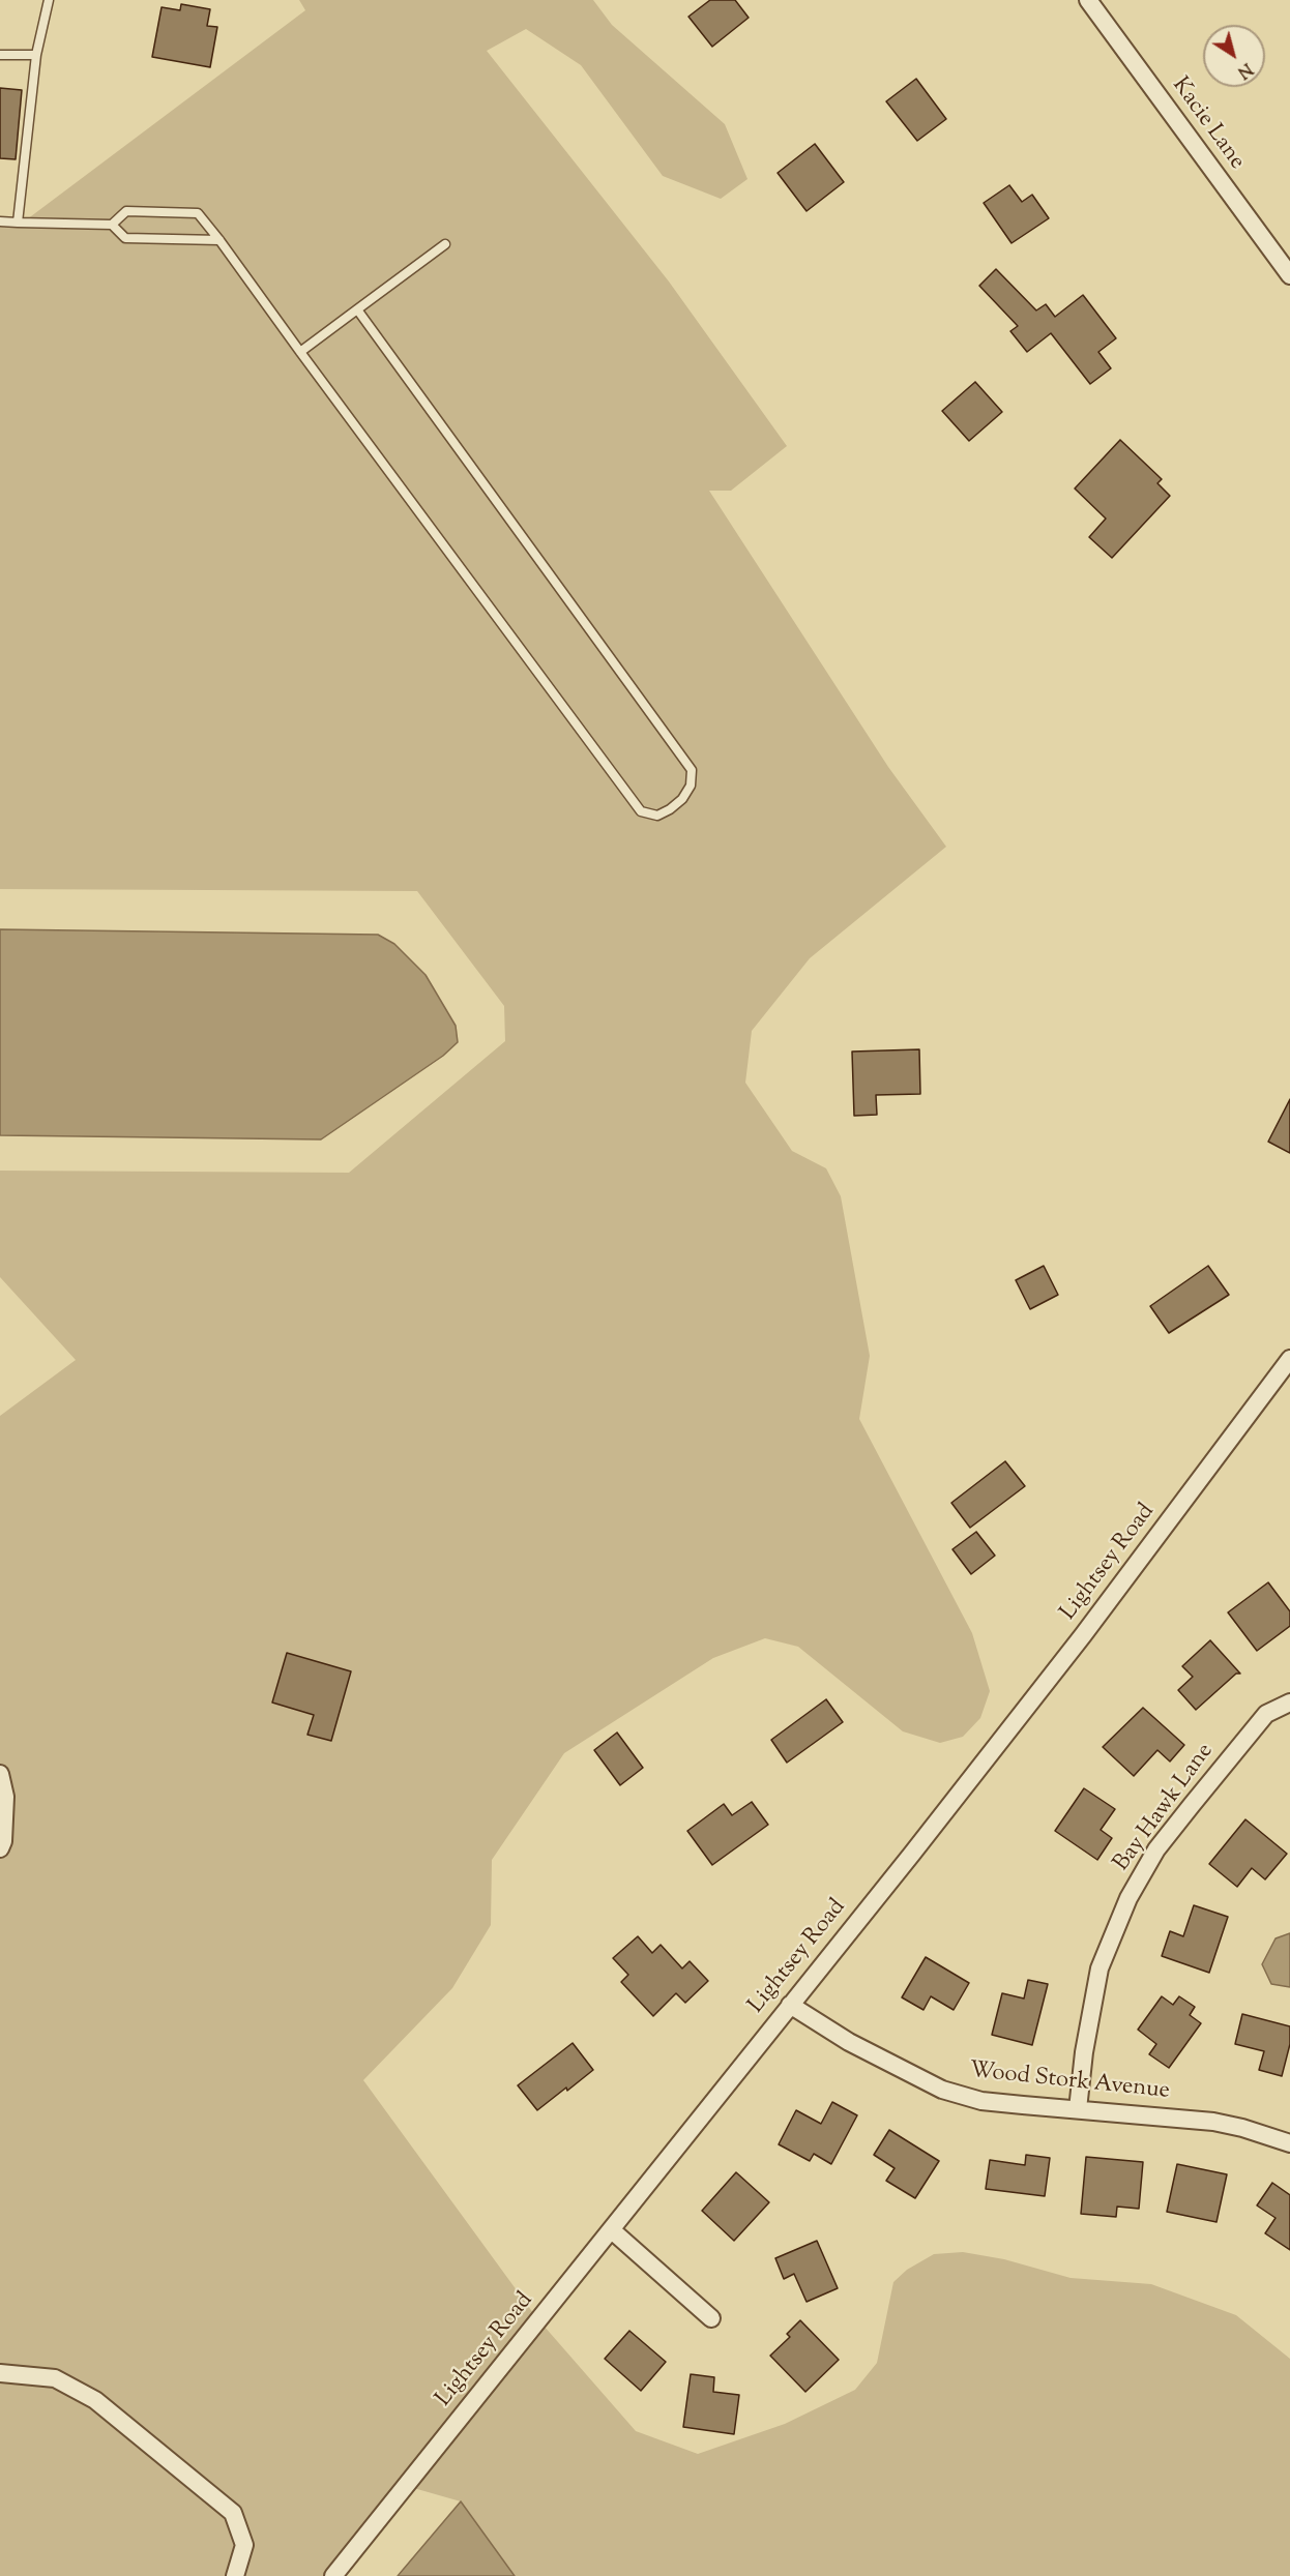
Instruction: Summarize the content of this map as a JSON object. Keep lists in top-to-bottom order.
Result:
{
  "streets": {
    "street": [
      "Kacie Lane",
      "Lightsey Road",
      "Bay Hawk Lane",
      "Wood Stork Avenue"
    ]
  },
  "crossings": [
    ["Lightsey Road", "Wood Stork Avenue"],
    ["Bay Hawk Lane", "Wood Stork Avenue"]
  ],
  "north": "bottom right"
}
